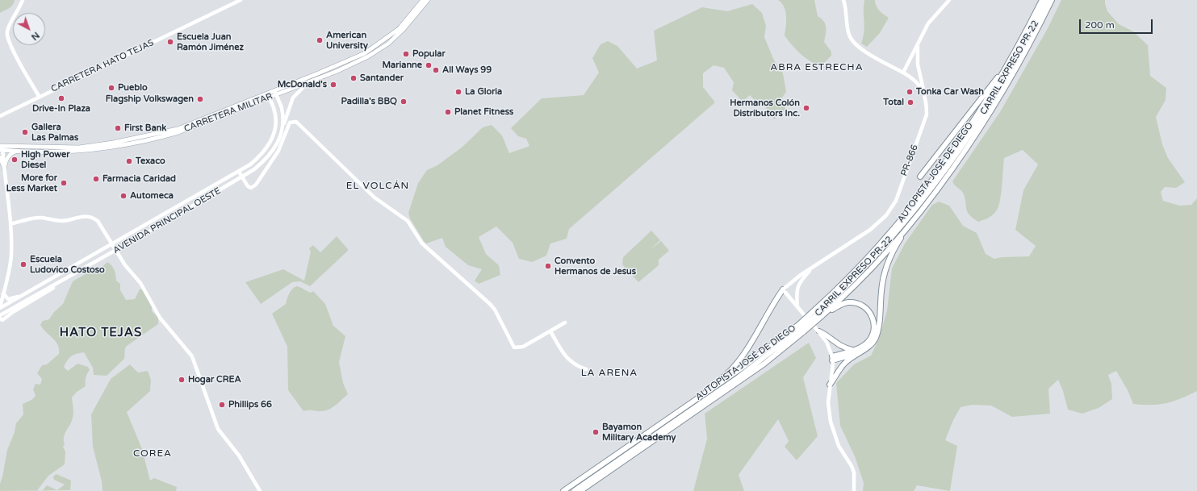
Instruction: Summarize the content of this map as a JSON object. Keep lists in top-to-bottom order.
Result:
{
  "streets": {
    "highway": ["CARRIL EXPRESO PR-22", "AUTOPISTA JOSÉ DE DIEGO"],
    "main road": ["CARRETERA MILITAR"],
    "street": ["CARRETERA HATO TEJAS", "PR-866", "AVENIDA PRINCIPAL OESTE"]
  },
  "crossings": [
    ["CARRIL EXPRESO PR-22", "AUTOPISTA JOSÉ DE DIEGO"],
    ["CARRETERA MILITAR", "AVENIDA PRINCIPAL OESTE"]
  ],
  "districts": [
    "ABRA ESTRECHA",
    "EL VOLCÁN",
    "HATO TEJAS",
    "LA ARENA",
    "COREA"
  ],
  "places": [
    "American University",
    "Escuela Juan Ramón Jiménez",
    "Popular",
    "Marianne",
    "All Ways 99",
    "Santander",
    "McDonald's",
    "Pueblo",
    "La Gloria",
    "Tonka Car Wash",
    "Drive-In Plaza",
    "Flagship Volkswagen",
    "Padilla's BBQ",
    "Total",
    "Hermanos Colón Distributors Inc.",
    "Planet Fitness",
    "First Bank",
    "Gallera Las Palmas",
    "High Power Diesel",
    "Texaco",
    "Farmacia Caridad",
    "More for Less Market",
    "Automeca",
    "Escuela Ludovico Costoso",
    "Convento Hermanos de Jesus",
    "Hogar CREA",
    "Phillips 66",
    "Bayamon Military Academy"
  ],
  "scale_bar": "200 m",
  "north": "bottom right"
}
